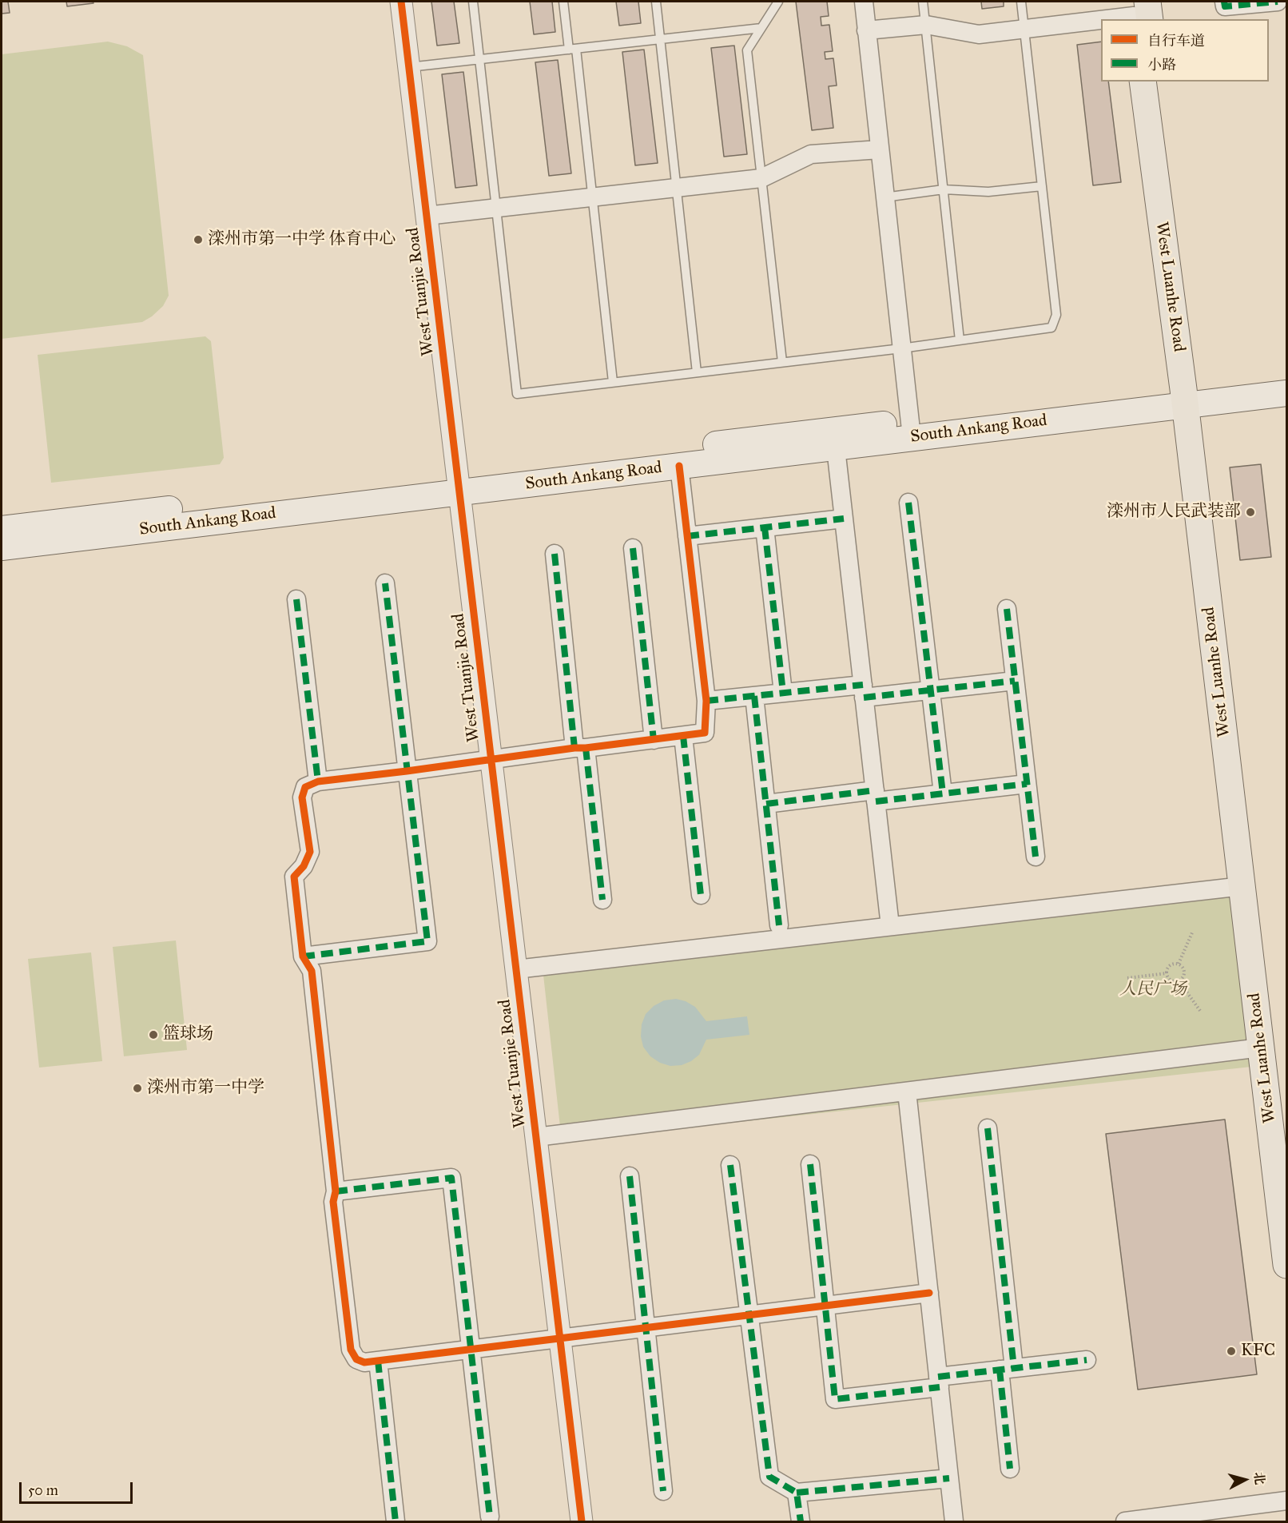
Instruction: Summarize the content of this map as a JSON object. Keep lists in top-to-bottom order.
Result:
{
  "streets": {
    "main road": ["West Luanhe Road", "South Ankang Road"],
    "street": ["West Tuanjie Road"]
  },
  "crossings": [
    ["West Luanhe Road", "South Ankang Road"],
    ["West Tuanjie Road", "South Ankang Road"]
  ],
  "parks": ["人民广场"],
  "places": [
    "滦州市第一中学 体育中心",
    "滦州市人民武装部",
    "篮球场",
    "滦州市第一中学",
    "KFC"
  ],
  "legend": ["自行车道", "小路"],
  "scale_bar": "50 m",
  "north": "right"
}
